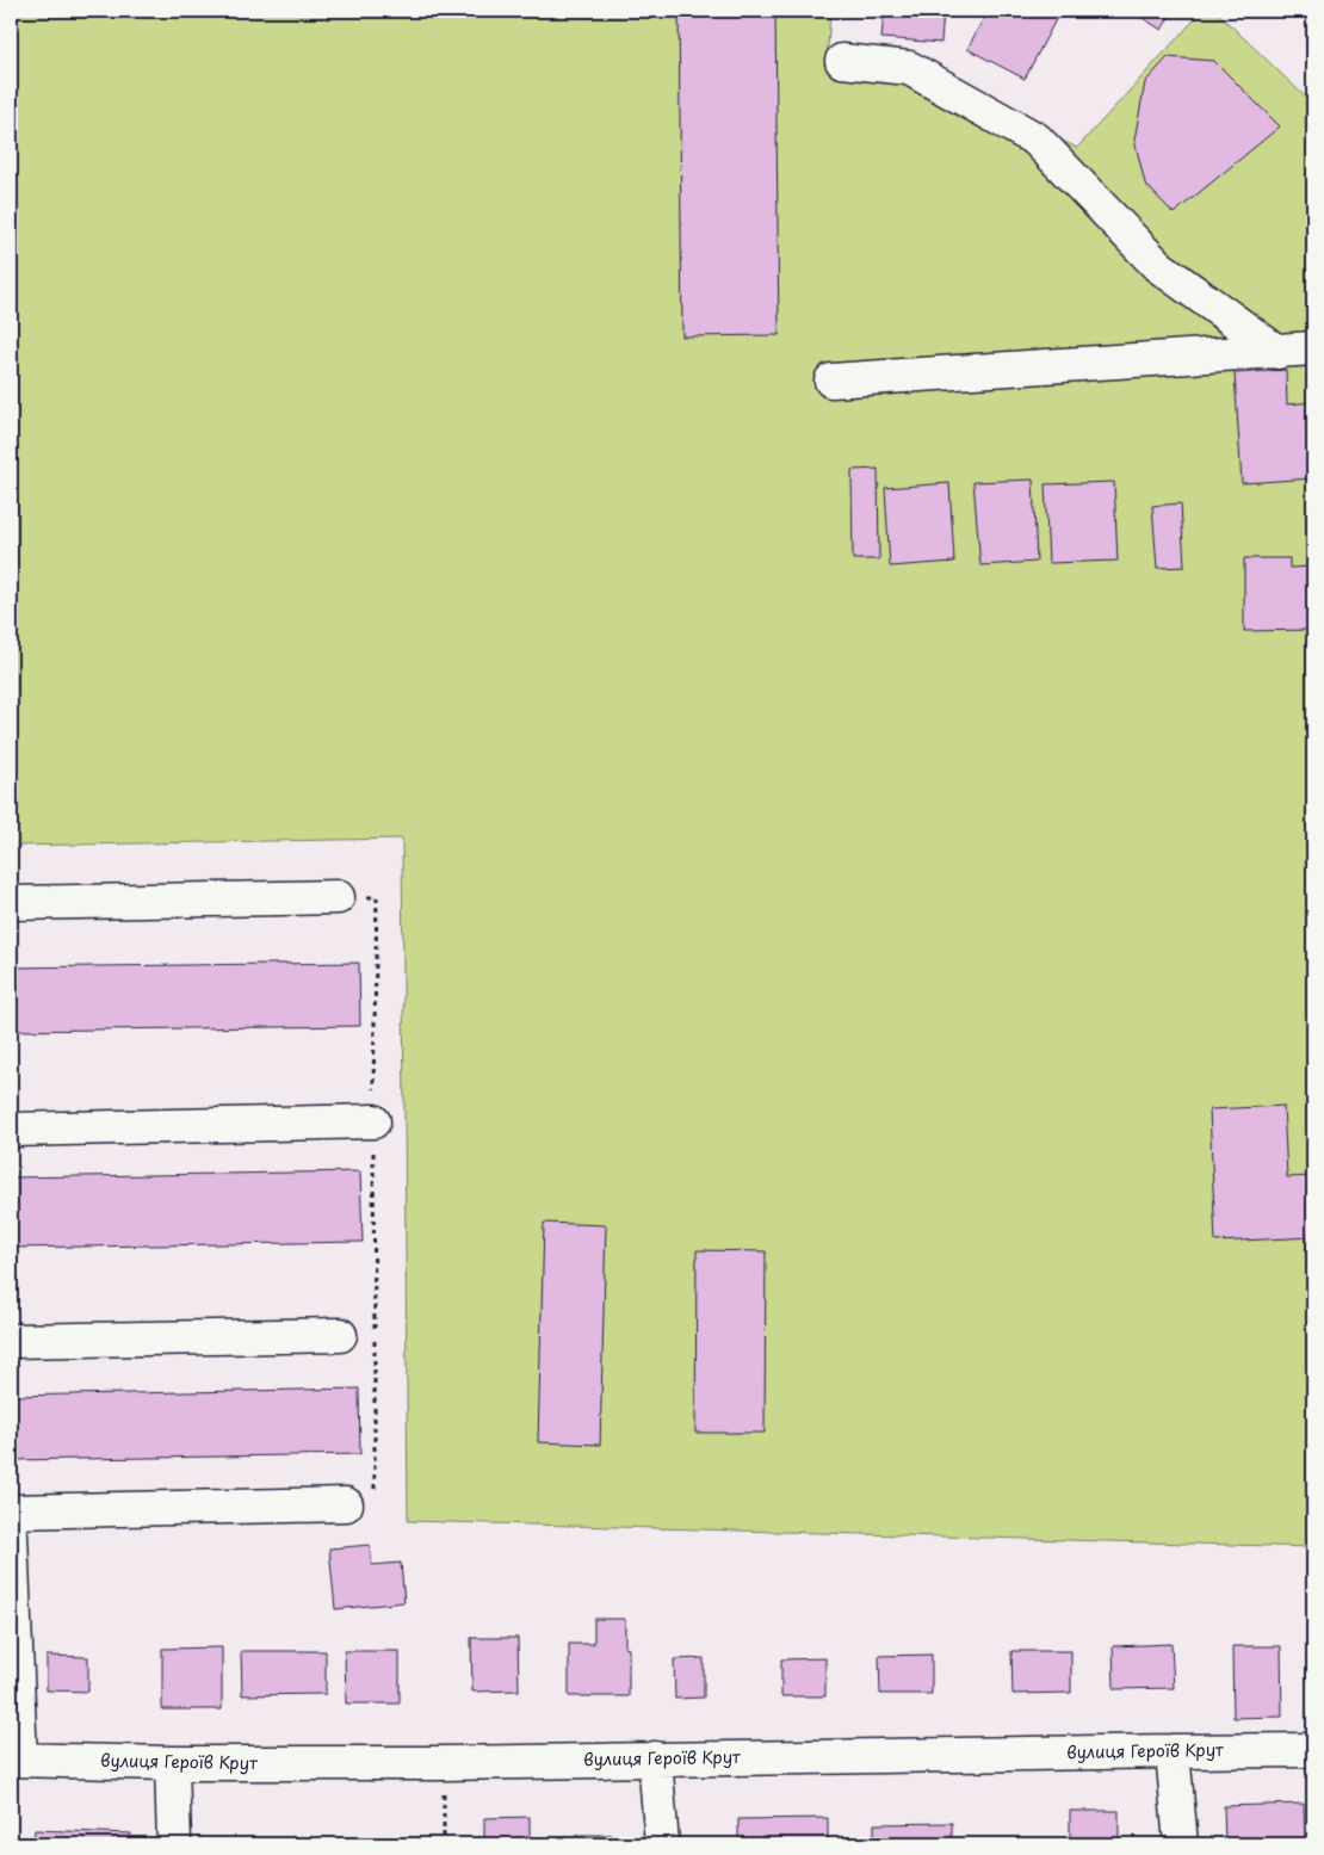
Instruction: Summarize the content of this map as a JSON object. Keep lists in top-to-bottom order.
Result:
{
  "streets": {
    "street": ["вулиця Героїв Крут"]
  }
}
